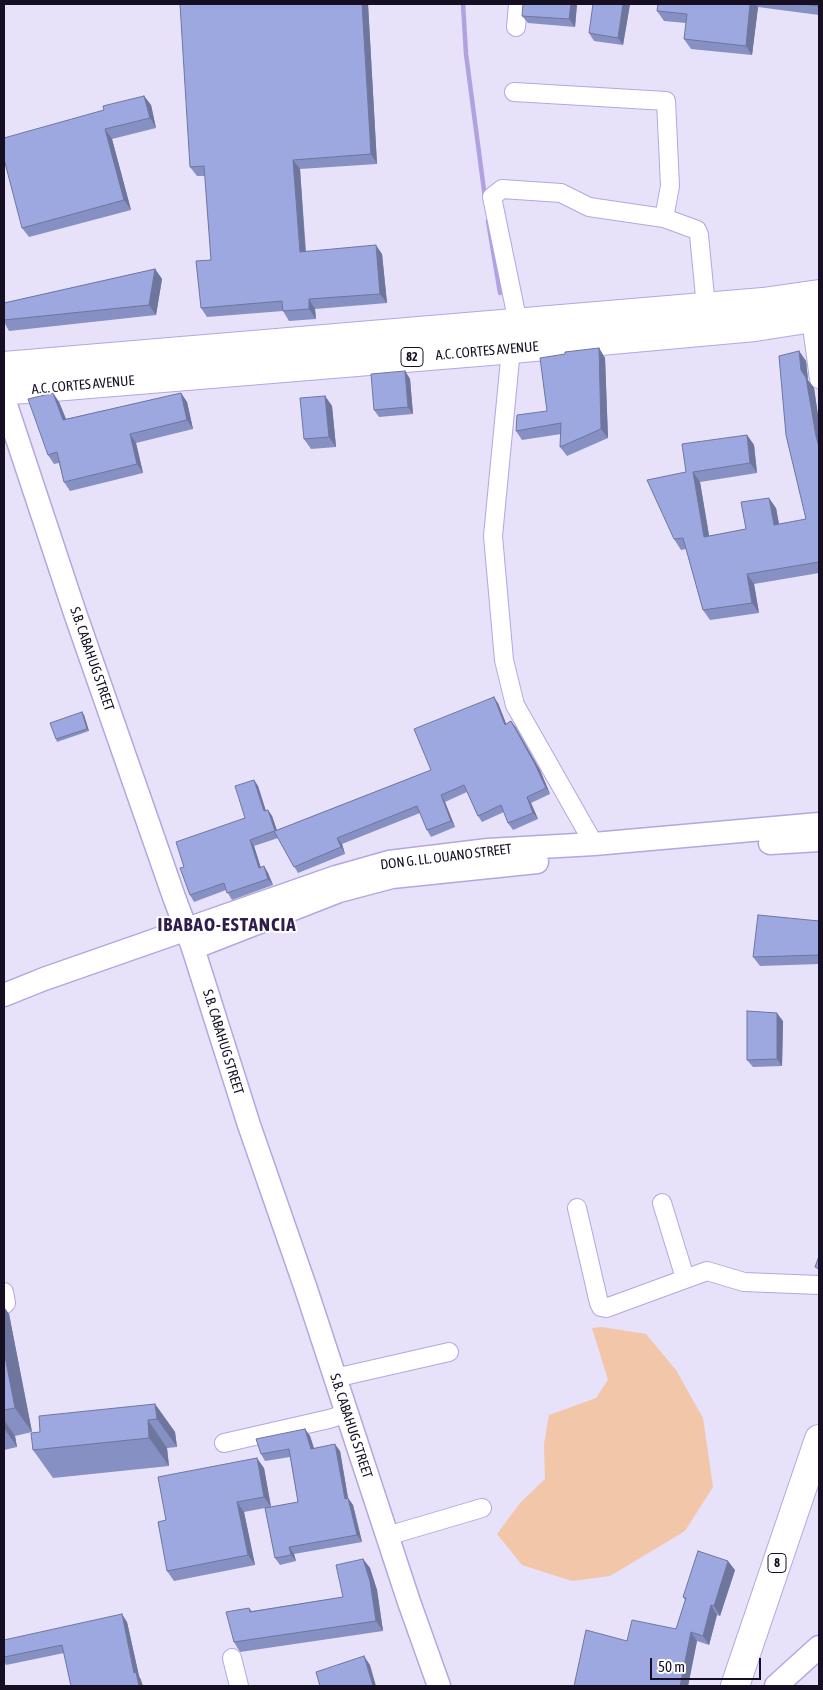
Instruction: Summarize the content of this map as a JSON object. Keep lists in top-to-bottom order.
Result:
{
  "streets": {
    "main road": ["A.C. CORTES AVENUE", "82", "8"],
    "street": ["S.B. CABAHUG STREET", "DON G. LL. OUANO STREET"]
  },
  "crossings": [
    ["S.B. CABAHUG STREET", "DON G. LL. OUANO STREET"]
  ],
  "districts": ["IBABAO-ESTANCIA"],
  "scale_bar": "50 m"
}
